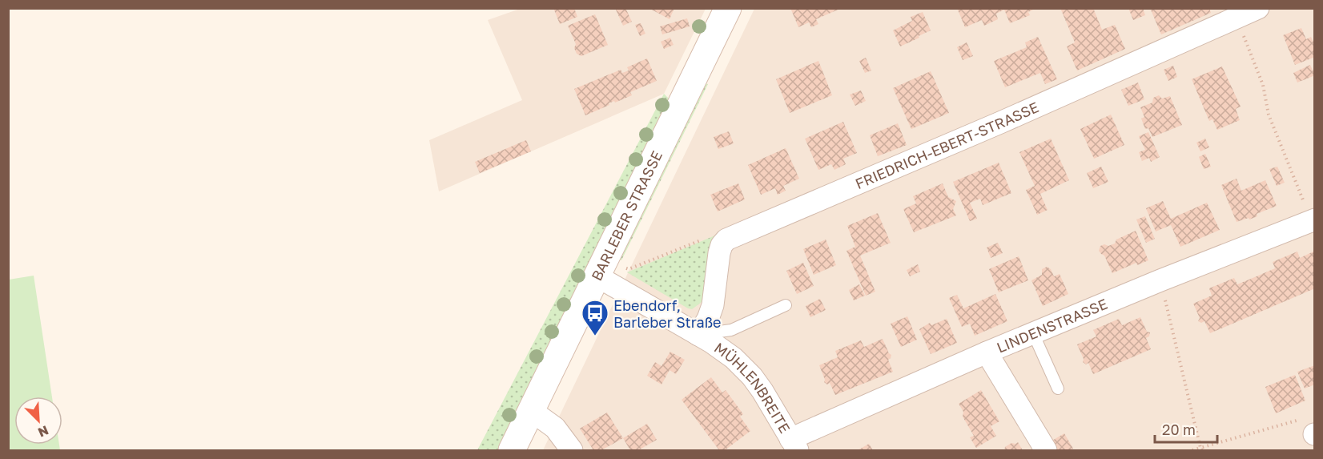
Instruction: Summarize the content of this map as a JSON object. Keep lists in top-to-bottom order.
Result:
{
  "streets": {
    "main road": ["BARLEBER STRASSE"],
    "street": ["FRIEDRICH-EBERT-STRASSE", "LINDENSTRASSE", "MÜHLENBREITE"]
  },
  "crossings": [
    ["FRIEDRICH-EBERT-STRASSE", "MÜHLENBREITE"],
    ["BARLEBER STRASSE", "MÜHLENBREITE"],
    ["LINDENSTRASSE", "MÜHLENBREITE"]
  ],
  "places": {
    "bus stop": ["Ebendorf, Barleber Straße"]
  },
  "scale_bar": "20 m",
  "north": "bottom right"
}
